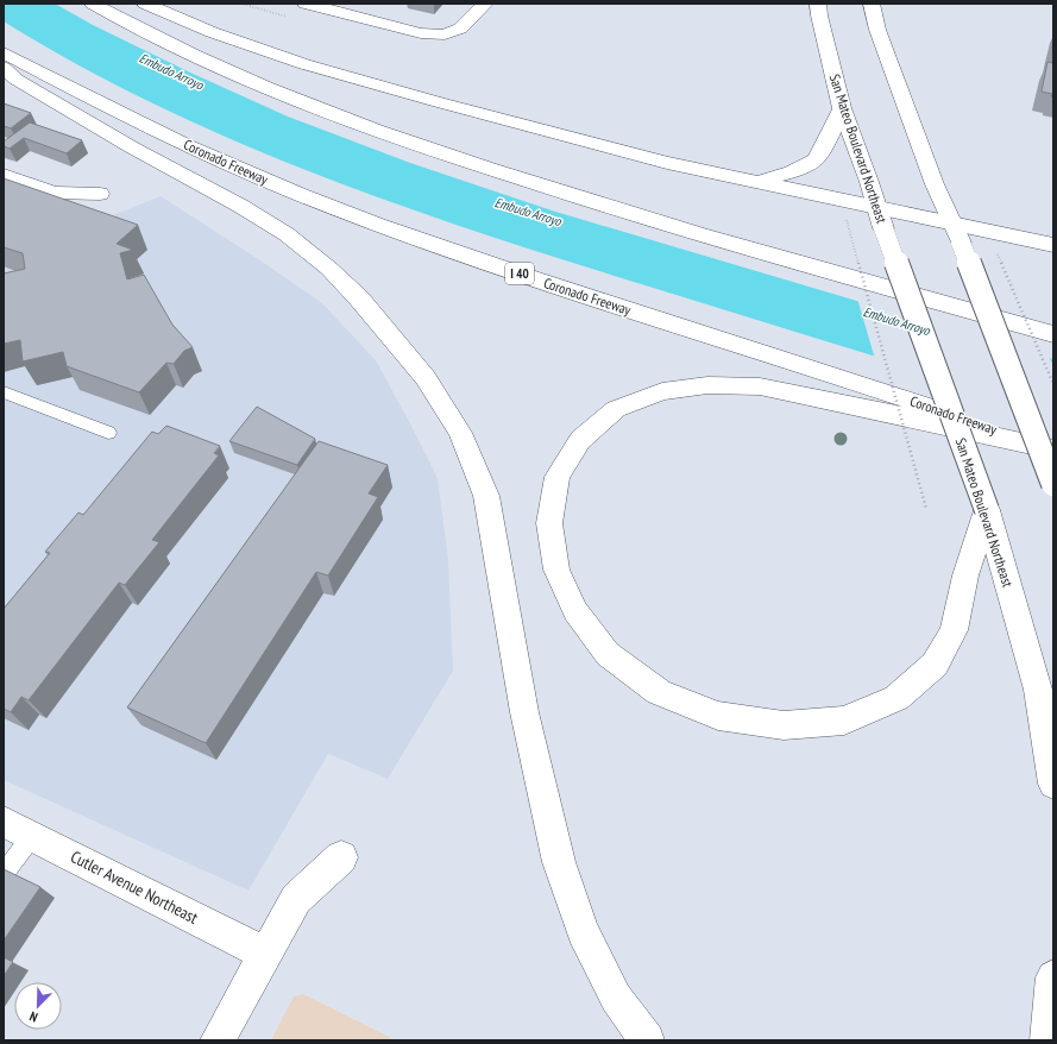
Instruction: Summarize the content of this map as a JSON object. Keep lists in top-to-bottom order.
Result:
{
  "streets": {
    "main road": [
      "San Mateo Boulevard Northeast",
      "Coronado Freeway",
      "I 40",
      "Cutler Avenue Northeast"
    ]
  },
  "water": ["Embudo Arroyo"],
  "north": "bottom left"
}
